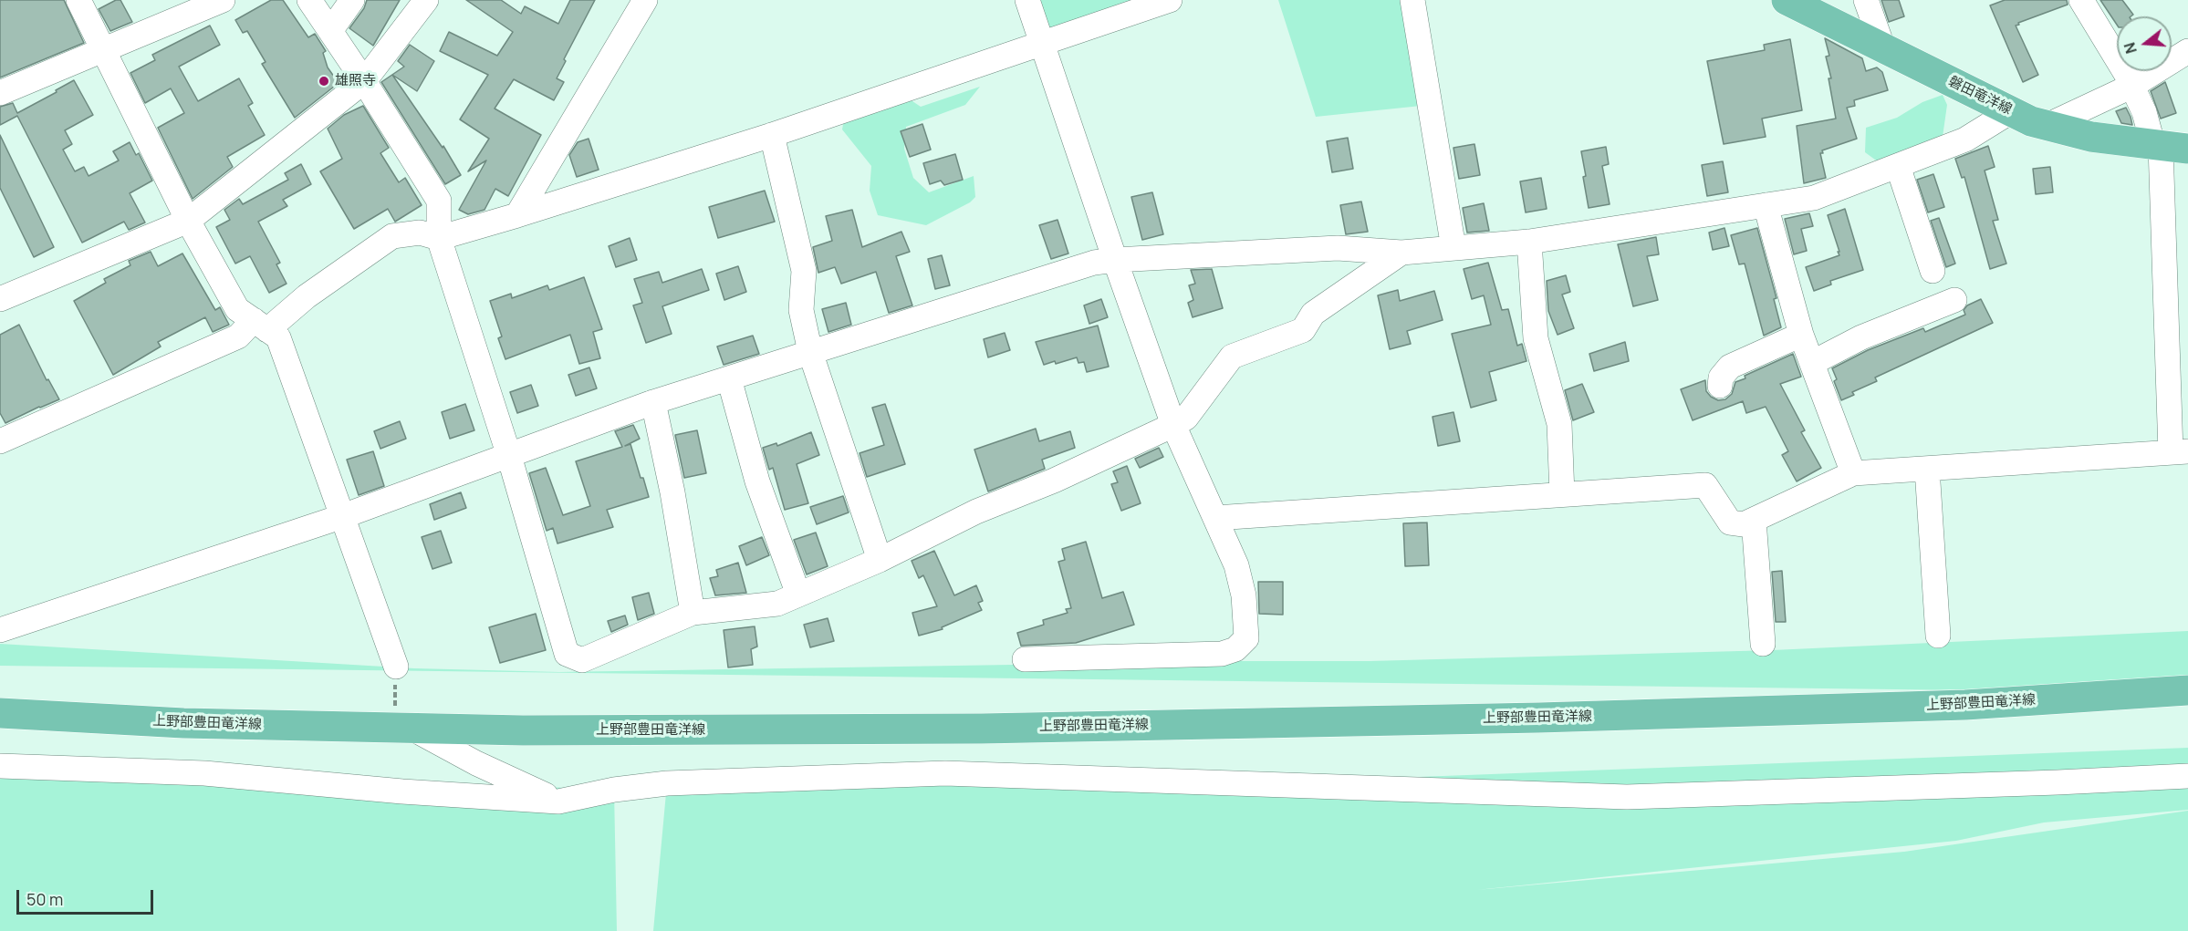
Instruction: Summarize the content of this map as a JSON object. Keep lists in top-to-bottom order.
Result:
{
  "streets": {
    "main road": ["磐田竜洋線", "上野部豊田竜洋線"]
  },
  "places": ["雄照寺"],
  "scale_bar": "50 m",
  "north": "left"
}
